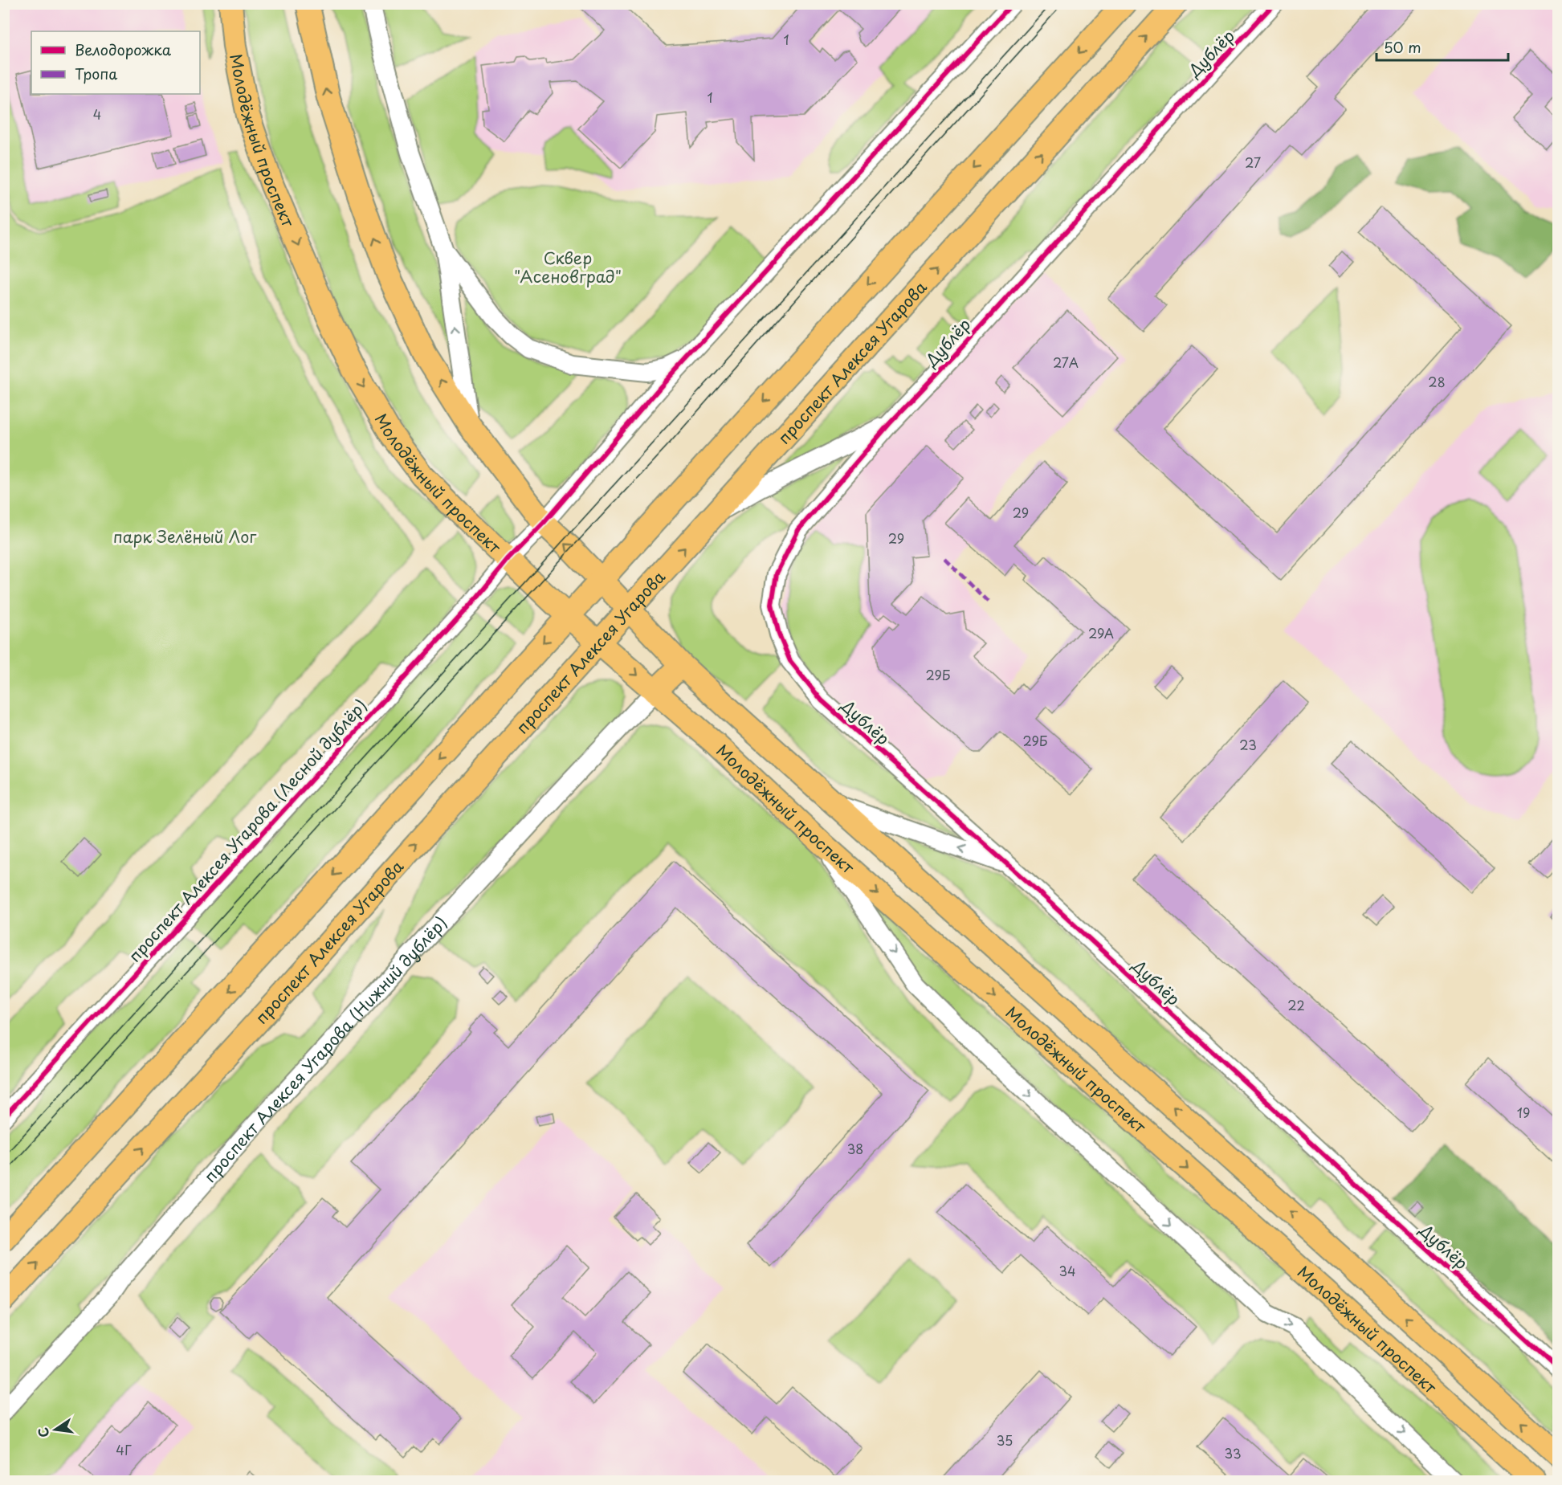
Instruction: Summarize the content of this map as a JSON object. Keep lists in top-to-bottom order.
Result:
{
  "streets": {
    "main road": ["Молодёжный проспект", "проспект Алексея Угарова"],
    "street": ["Дублёр", "проспект Алексея Угарова (Лесной дублёр)", "проспект Алексея Угарова (Нижний дублёр)"]
  },
  "crossings": [
    ["Молодёжный проспект", "проспект Алексея Угарова"],
    ["Молодёжный проспект", "проспект Алексея Угарова (Лесной дублёр)"],
    ["Молодёжный проспект", "проспект Алексея Угарова (Нижний дублёр)"]
  ],
  "parks": ["Сквер \"Асеновград\"", "парк Зелёный Лог"],
  "house_numbers": [
    "1",
    "1",
    "4",
    "27",
    "27А",
    "28",
    "29",
    "29",
    "29А",
    "29Б",
    "29Б",
    "23",
    "22",
    "19",
    "38",
    "34",
    "35",
    "4Г",
    "33"
  ],
  "legend": ["Велодорожка", "Тропа"],
  "scale_bar": "50 m",
  "north": "left"
}
